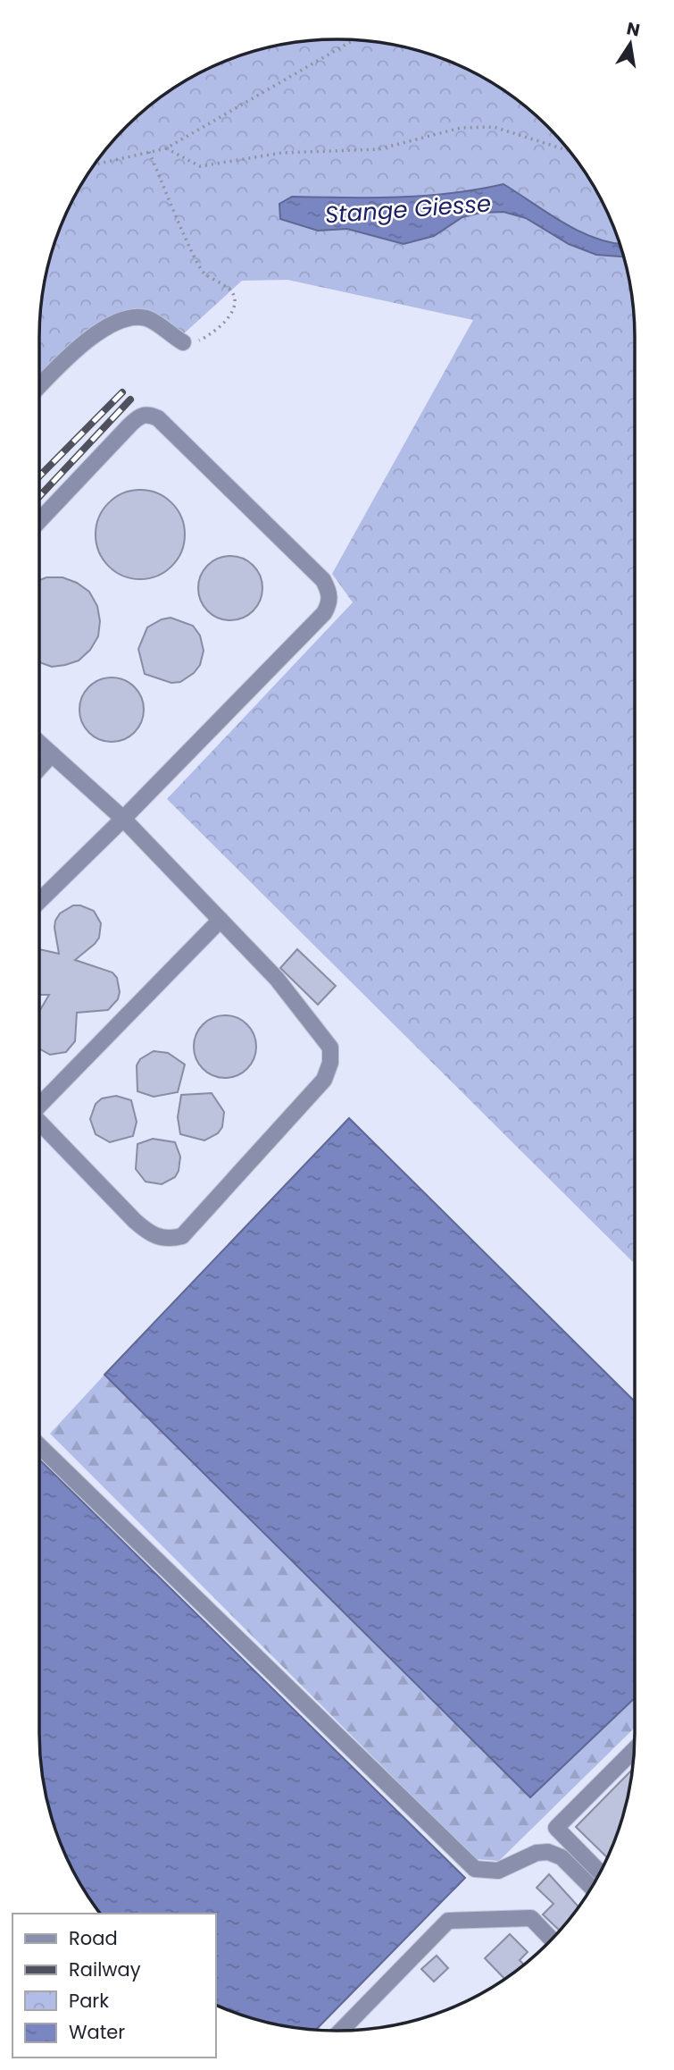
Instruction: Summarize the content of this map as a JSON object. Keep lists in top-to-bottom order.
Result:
{
  "water": ["Stange Giesse"],
  "legend": [
    "Road",
    "Railway",
    "Park",
    "Water"
  ],
  "north": "top"
}
